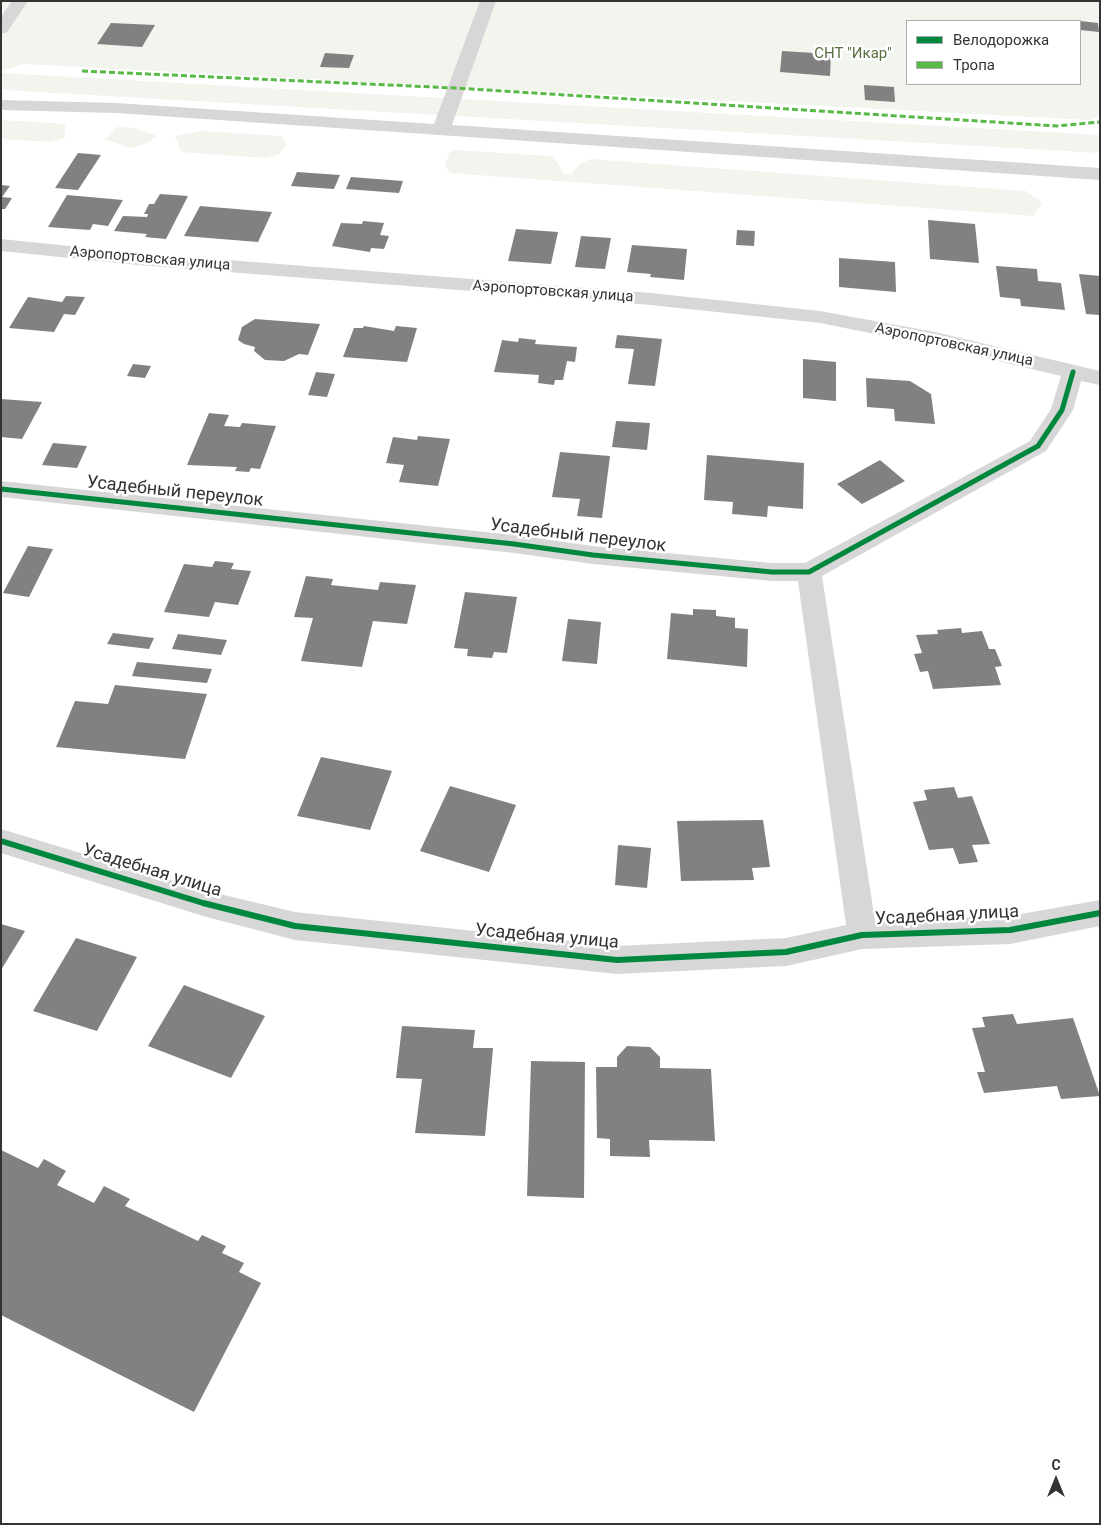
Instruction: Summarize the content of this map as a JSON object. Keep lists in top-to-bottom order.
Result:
{
  "streets": {
    "street": ["Аэропортовская улица", "Усадебный переулок", "Усадебная улица"]
  },
  "crossings": [
    ["Аэропортовская улица", "Усадебный переулок"]
  ],
  "parks": ["СНТ \"Икар\""],
  "legend": ["Велодорожка", "Тропа"],
  "north": "top"
}
